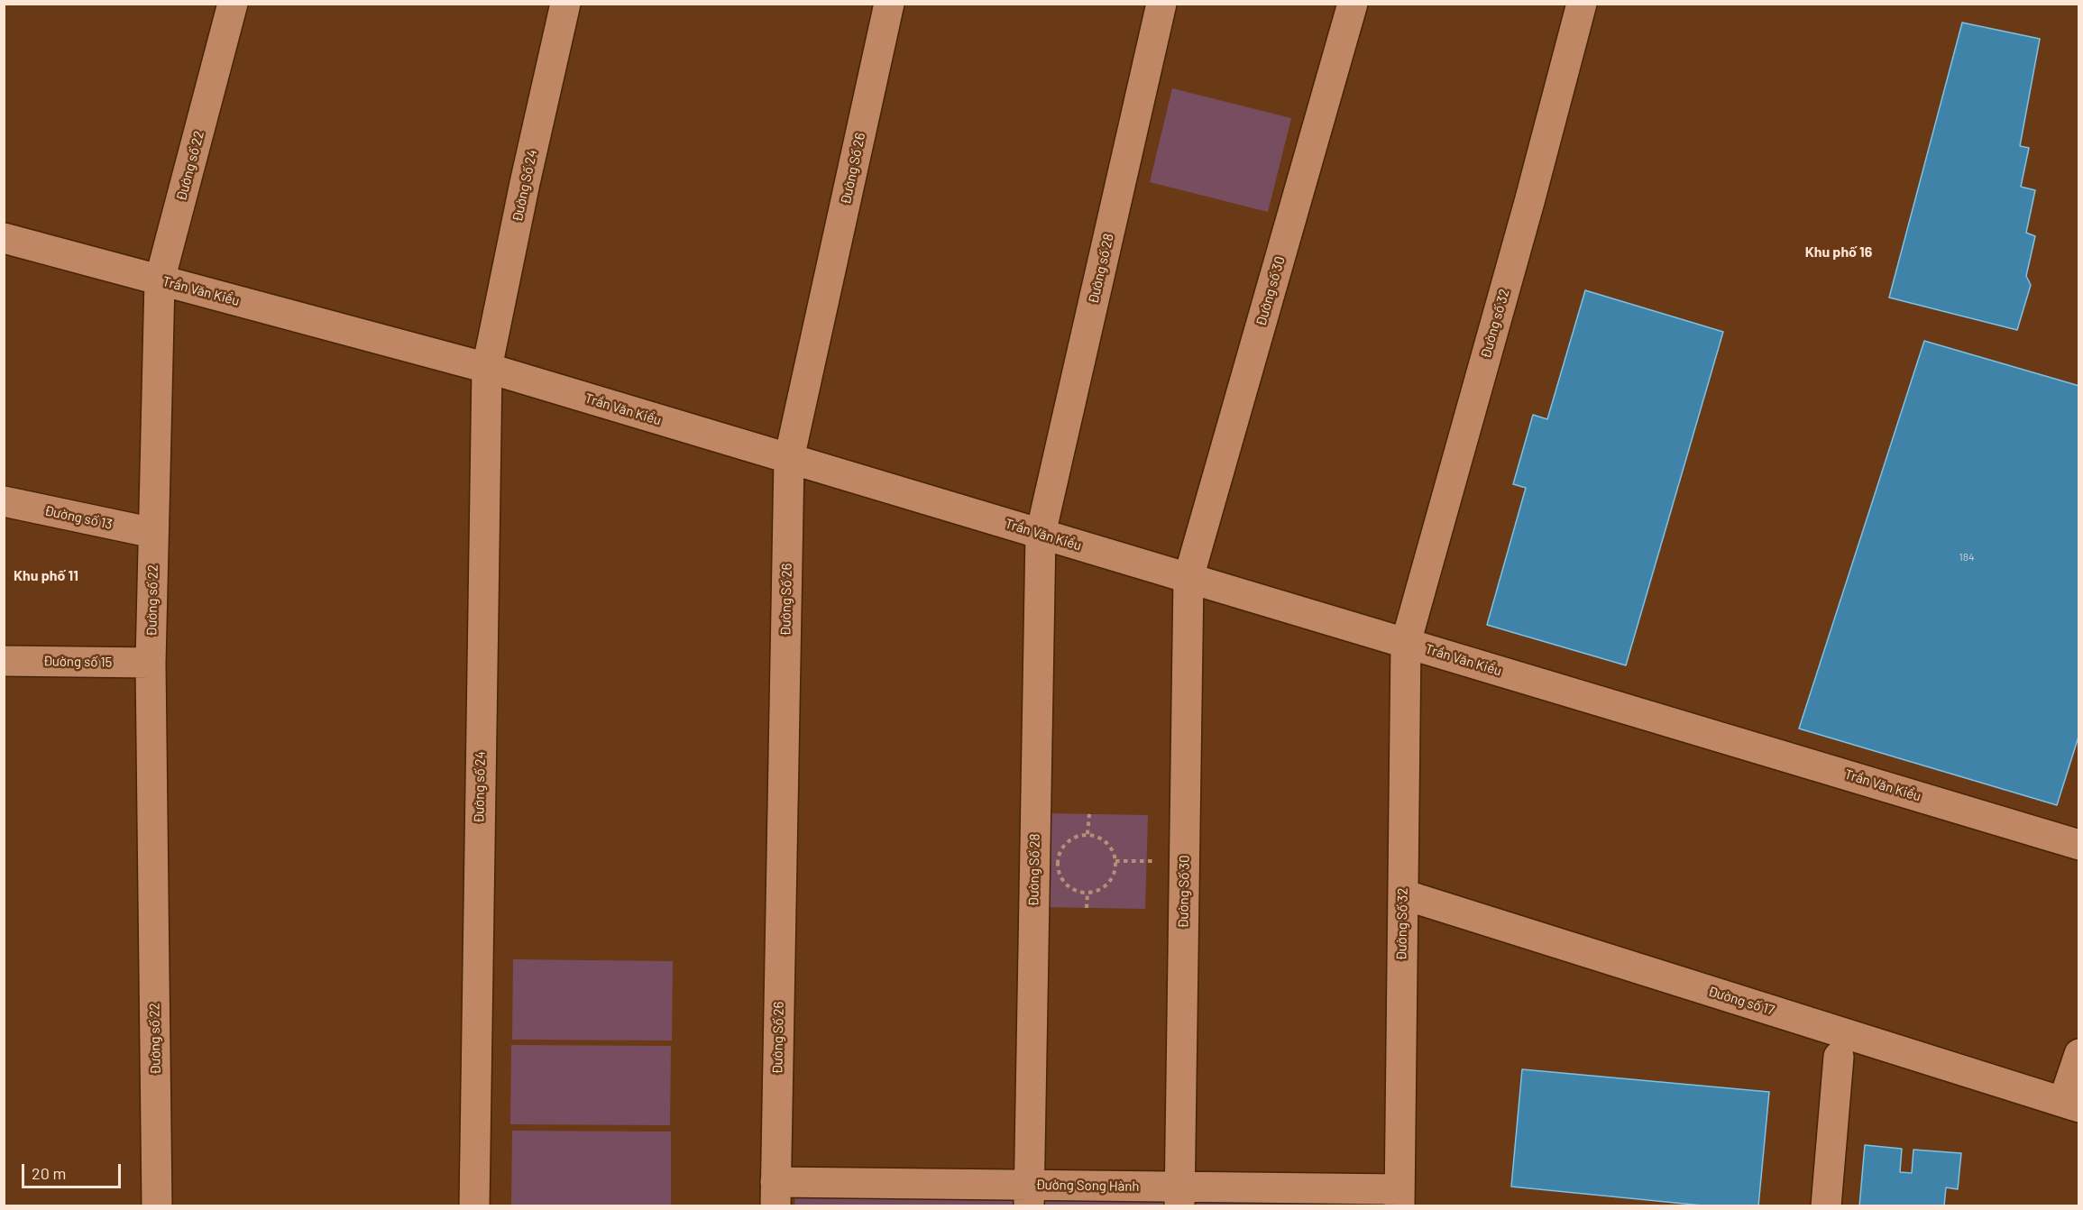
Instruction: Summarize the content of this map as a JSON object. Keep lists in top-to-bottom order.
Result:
{
  "streets": {
    "street": [
      "Đường số 22",
      "Đường Số 26",
      "Đường Số 24",
      "Đường số 28",
      "Trần Văn Kiểu",
      "Đường số 30",
      "Đường số 32",
      "Đường số 13",
      "Đường số 15",
      "Đường số 24",
      "Đường Số 28",
      "Đường Số 30",
      "Đường Số 32",
      "Đường số 17",
      "Đường Song Hành"
    ]
  },
  "crossings": [
    ["Đường số 22", "Trần Văn Kiểu"],
    ["Đường số 22", "Đường số 13"],
    ["Đường số 22", "Đường số 15"],
    ["Đường Số 26", "Trần Văn Kiểu"],
    ["Đường Số 26", "Đường Song Hành"],
    ["Đường Số 24", "Trần Văn Kiểu"],
    ["Đường Số 24", "Đường số 24"],
    ["Đường số 28", "Trần Văn Kiểu"],
    ["Đường số 28", "Đường Số 28"],
    ["Trần Văn Kiểu", "Đường số 30"],
    ["Trần Văn Kiểu", "Đường số 32"],
    ["Trần Văn Kiểu", "Đường số 24"],
    ["Trần Văn Kiểu", "Đường Số 28"],
    ["Trần Văn Kiểu", "Đường Số 30"],
    ["Trần Văn Kiểu", "Đường Số 32"],
    ["Đường số 30", "Đường Số 30"],
    ["Đường số 32", "Đường Số 32"],
    ["Đường Số 28", "Đường Song Hành"],
    ["Đường Số 30", "Đường Song Hành"],
    ["Đường Số 32", "Đường số 17"],
    ["Đường Số 32", "Đường Song Hành"]
  ],
  "districts": ["Khu phố 16", "Khu phố 11"],
  "house_numbers": ["184"],
  "scale_bar": "20 m"
}
